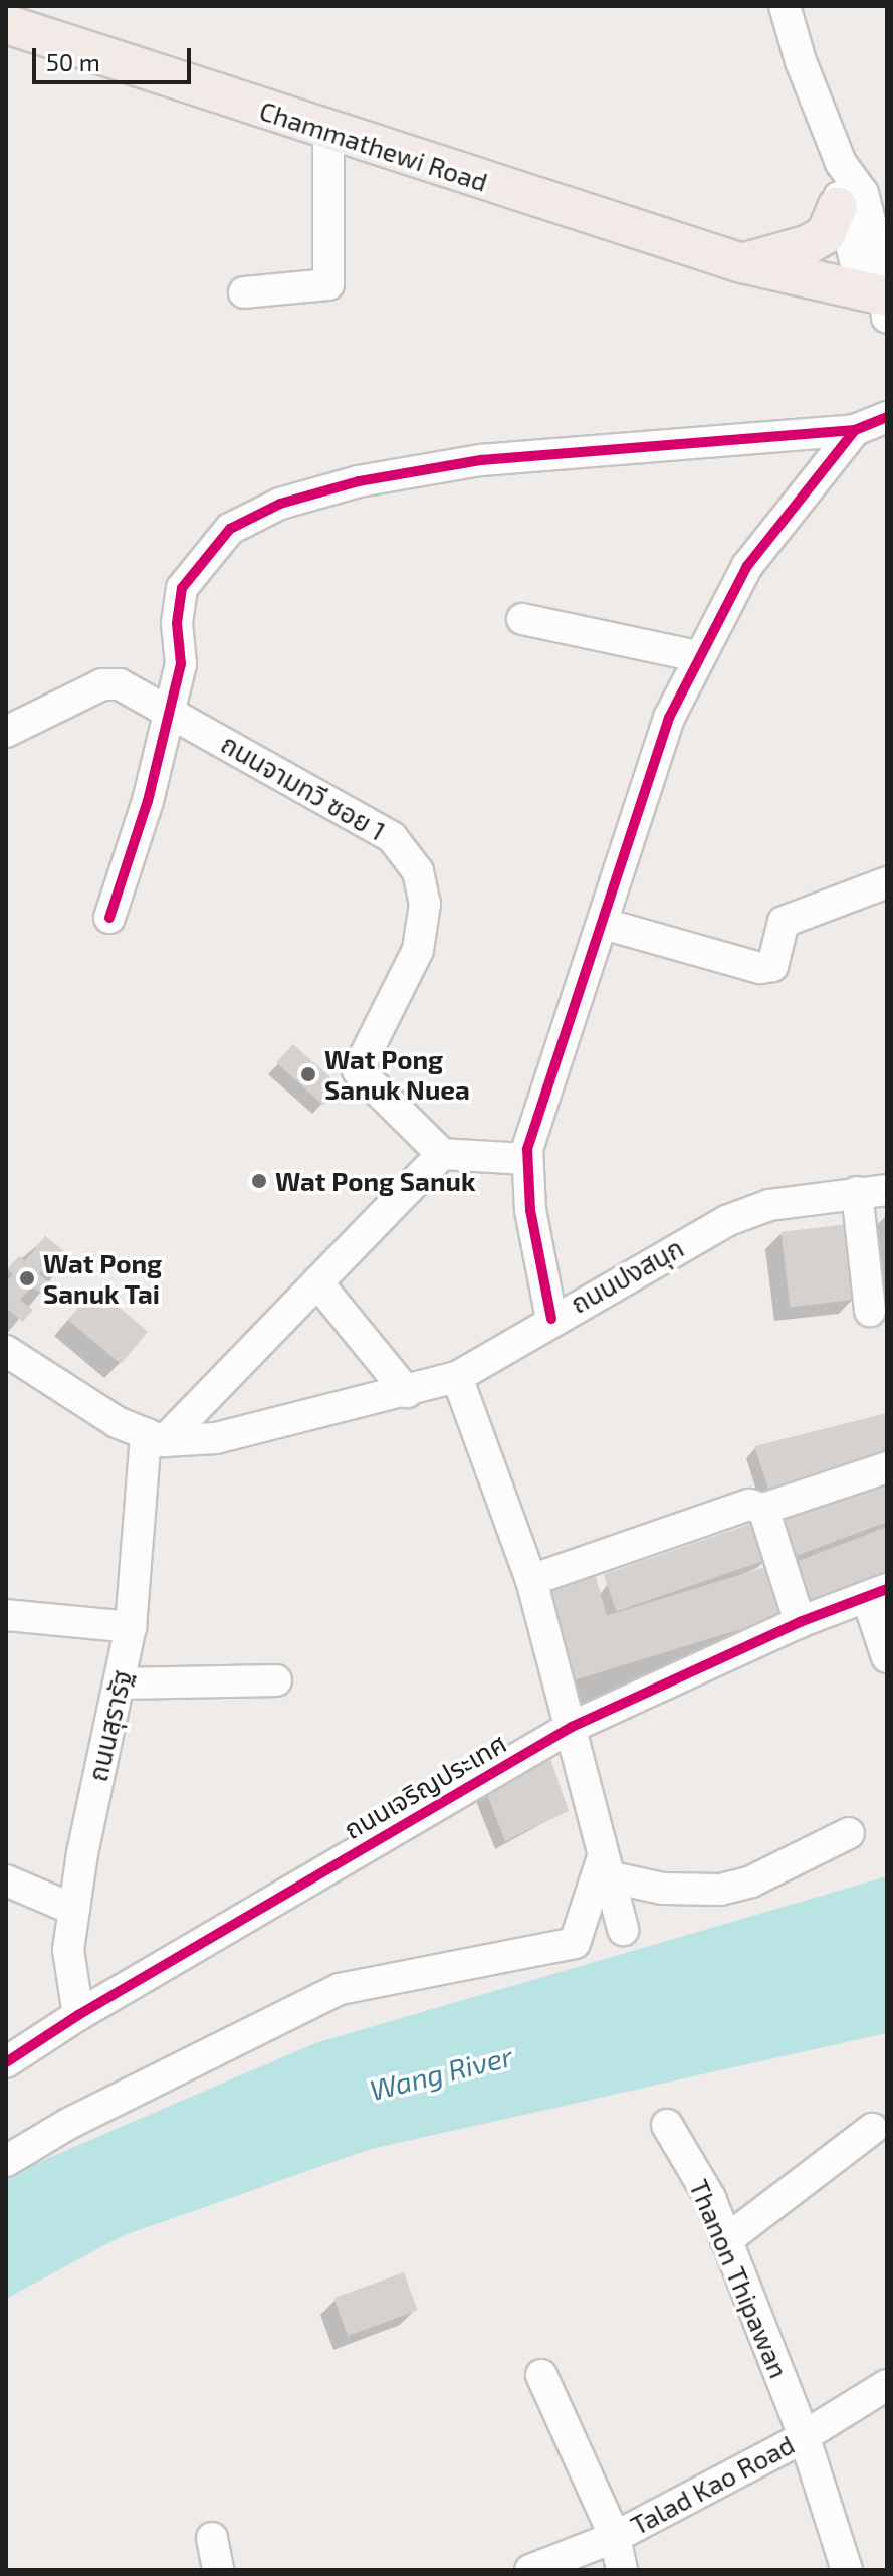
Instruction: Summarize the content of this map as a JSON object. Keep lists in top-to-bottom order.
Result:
{
  "streets": {
    "main road": ["Chammathewi Road"],
    "street": [
      "ถนนจามทวี ซอย 1",
      "ถนนปงสนุก",
      "ถนนสุรารัฐ",
      "ถนนเจริญประเทศ",
      "Thanon Thipawan",
      "Talad Kao Road"
    ]
  },
  "crossings": [
    ["ถนนปงสนุก", "ถนนสุรารัฐ"],
    ["ถนนสุรารัฐ", "ถนนเจริญประเทศ"],
    ["Thanon Thipawan", "Talad Kao Road"]
  ],
  "water": ["Wang River"],
  "places": ["Wat Pong Sanuk Nuea", "Wat Pong Sanuk", "Wat Pong Sanuk Tai"],
  "scale_bar": "50 m"
}
